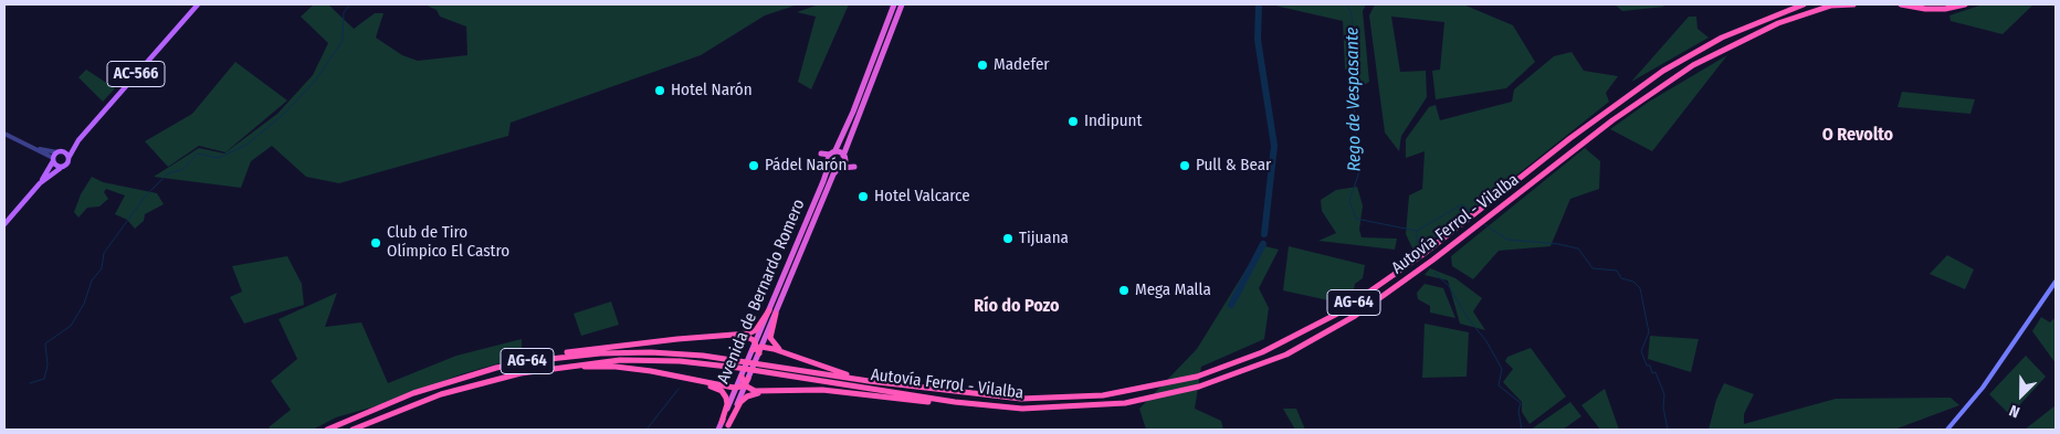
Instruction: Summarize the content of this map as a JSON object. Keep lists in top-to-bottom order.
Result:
{
  "streets": {
    "highway": ["Autovía Ferrol - Vilalba", "Avenida de Bernardo Romero", "AG-64"],
    "main road": ["AC-566"]
  },
  "districts": ["O Revolto", "Río do Pozo"],
  "water": ["Rego de Vespasante"],
  "places": [
    "Madefer",
    "Hotel Narón",
    "Indipunt",
    "Pádel Narón",
    "Pull & Bear",
    "Hotel Valcarce",
    "Tijuana",
    "Club de Tiro Olímpico El Castro",
    "Mega Malla"
  ],
  "north": "bottom left"
}
